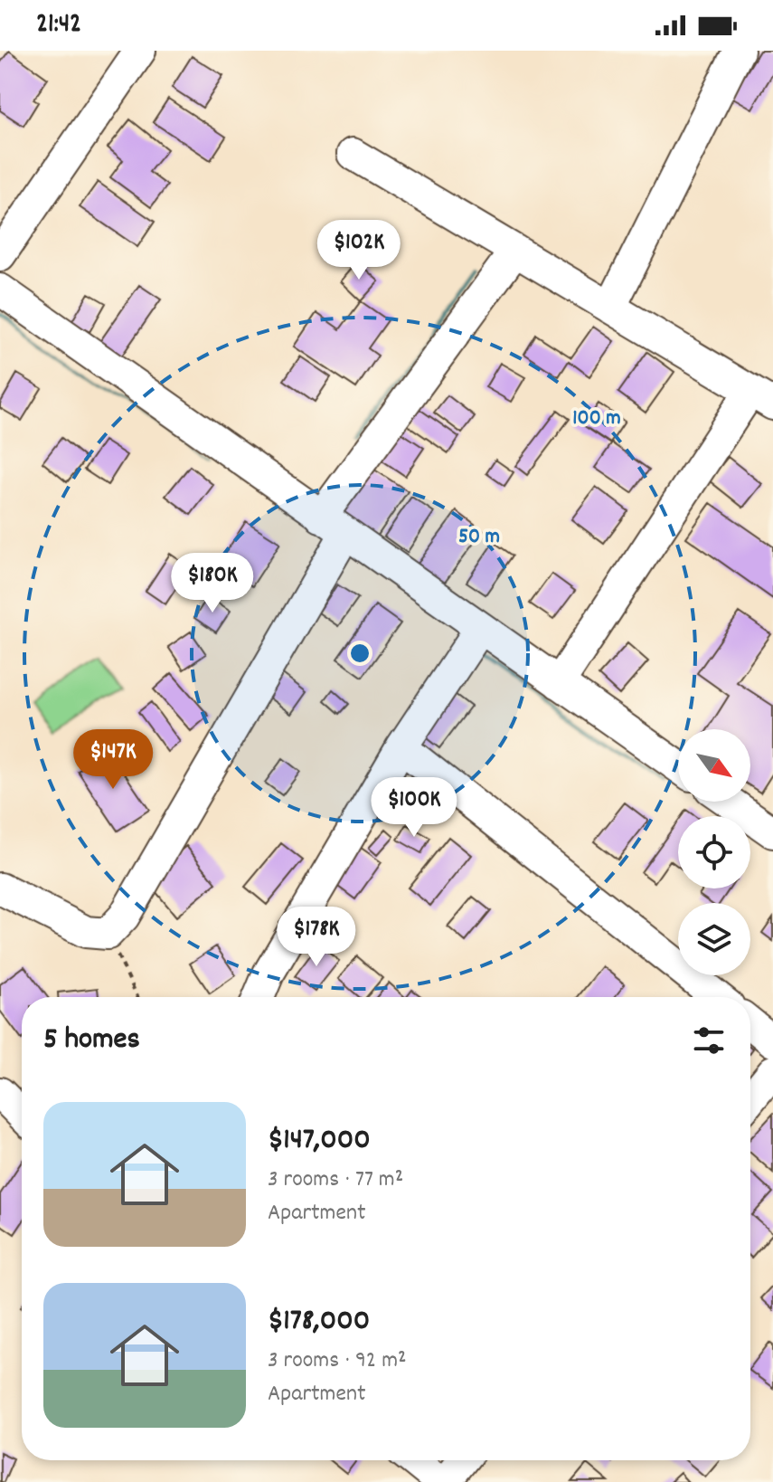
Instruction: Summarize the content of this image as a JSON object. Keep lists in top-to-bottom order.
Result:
{
  "north": "bottom right",
  "page": {
    "status": "21:42",
    "price": [
      "$102K",
      "$180K",
      "$147K",
      "$100K",
      "$178K"
    ],
    "heading": "5 homes",
    "list": [
      {
        "name": "$147,000",
        "note": "3 rooms · 77 m² · Apartment"
      },
      {
        "name": "$178,000",
        "note": "3 rooms · 92 m² · Apartment"
      }
    ]
  },
  "rings": ["100 m", "50 m"]
}
